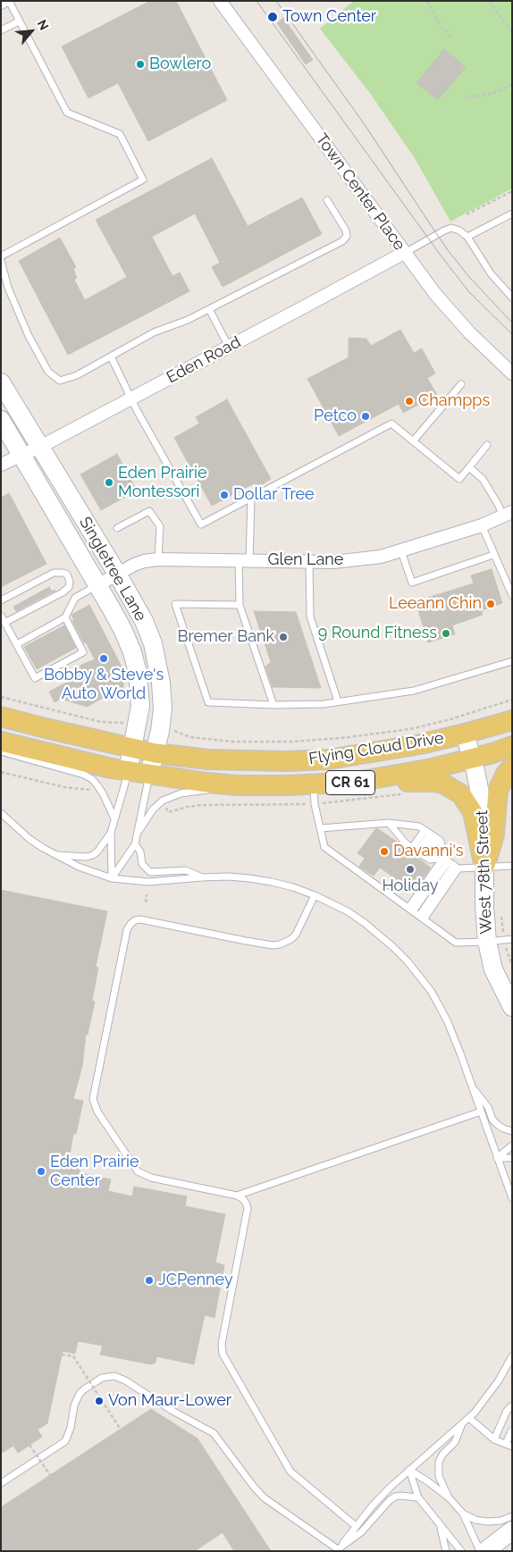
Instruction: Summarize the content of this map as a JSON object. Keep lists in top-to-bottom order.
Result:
{
  "streets": {
    "main road": ["Flying Cloud Drive", "CR 61"],
    "street": [
      "Town Center Place",
      "Eden Road",
      "Glen Lane",
      "Singletree Lane",
      "West 78th Street"
    ]
  },
  "crossings": [
    ["Town Center Place", "Eden Road"],
    ["Eden Road", "Singletree Lane"],
    ["Glen Lane", "Singletree Lane"],
    ["Singletree Lane", "Flying Cloud Drive"],
    ["Flying Cloud Drive", "West 78th Street"]
  ],
  "places": [
    "Town Center",
    "Bowlero",
    "Champps",
    "Petco",
    "Eden Prairie Montessori",
    "Dollar Tree",
    "Leeann Chin",
    "9 Round Fitness",
    "Bremer Bank",
    "Bobby & Steve's Auto World",
    "Davanni's",
    "Holiday",
    "Eden Prairie Center",
    "JCPenney",
    "Von Maur-Lower"
  ],
  "north": "top right"
}
